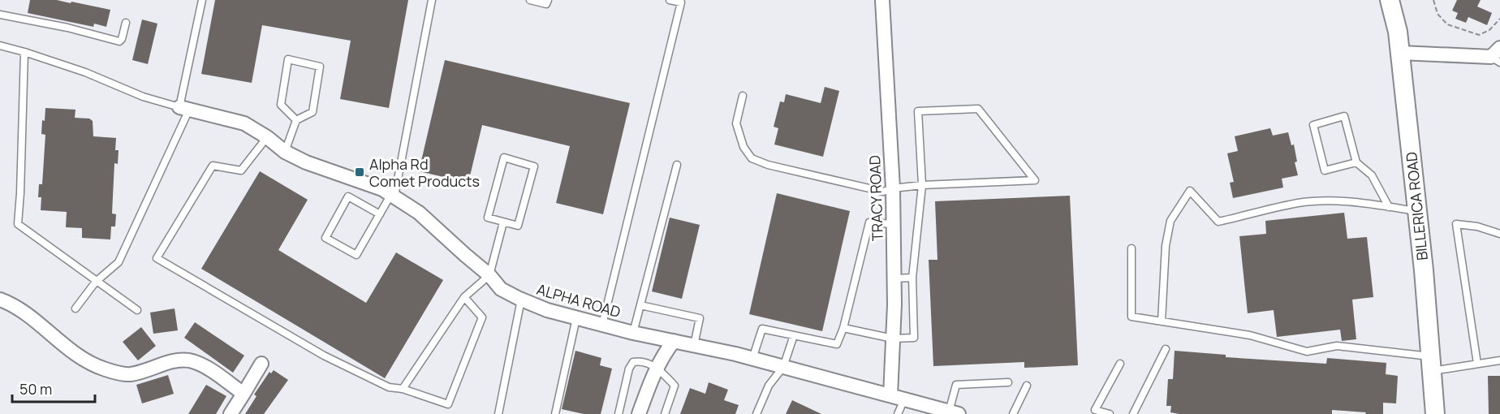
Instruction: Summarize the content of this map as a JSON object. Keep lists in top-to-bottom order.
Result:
{
  "streets": {
    "main road": ["BILLERICA ROAD"],
    "street": ["TRACY ROAD", "ALPHA ROAD"]
  },
  "crossings": [
    ["TRACY ROAD", "ALPHA ROAD"]
  ],
  "places": {
    "transit": ["Alpha Rd Comet Products"]
  },
  "scale_bar": "50 m"
}
